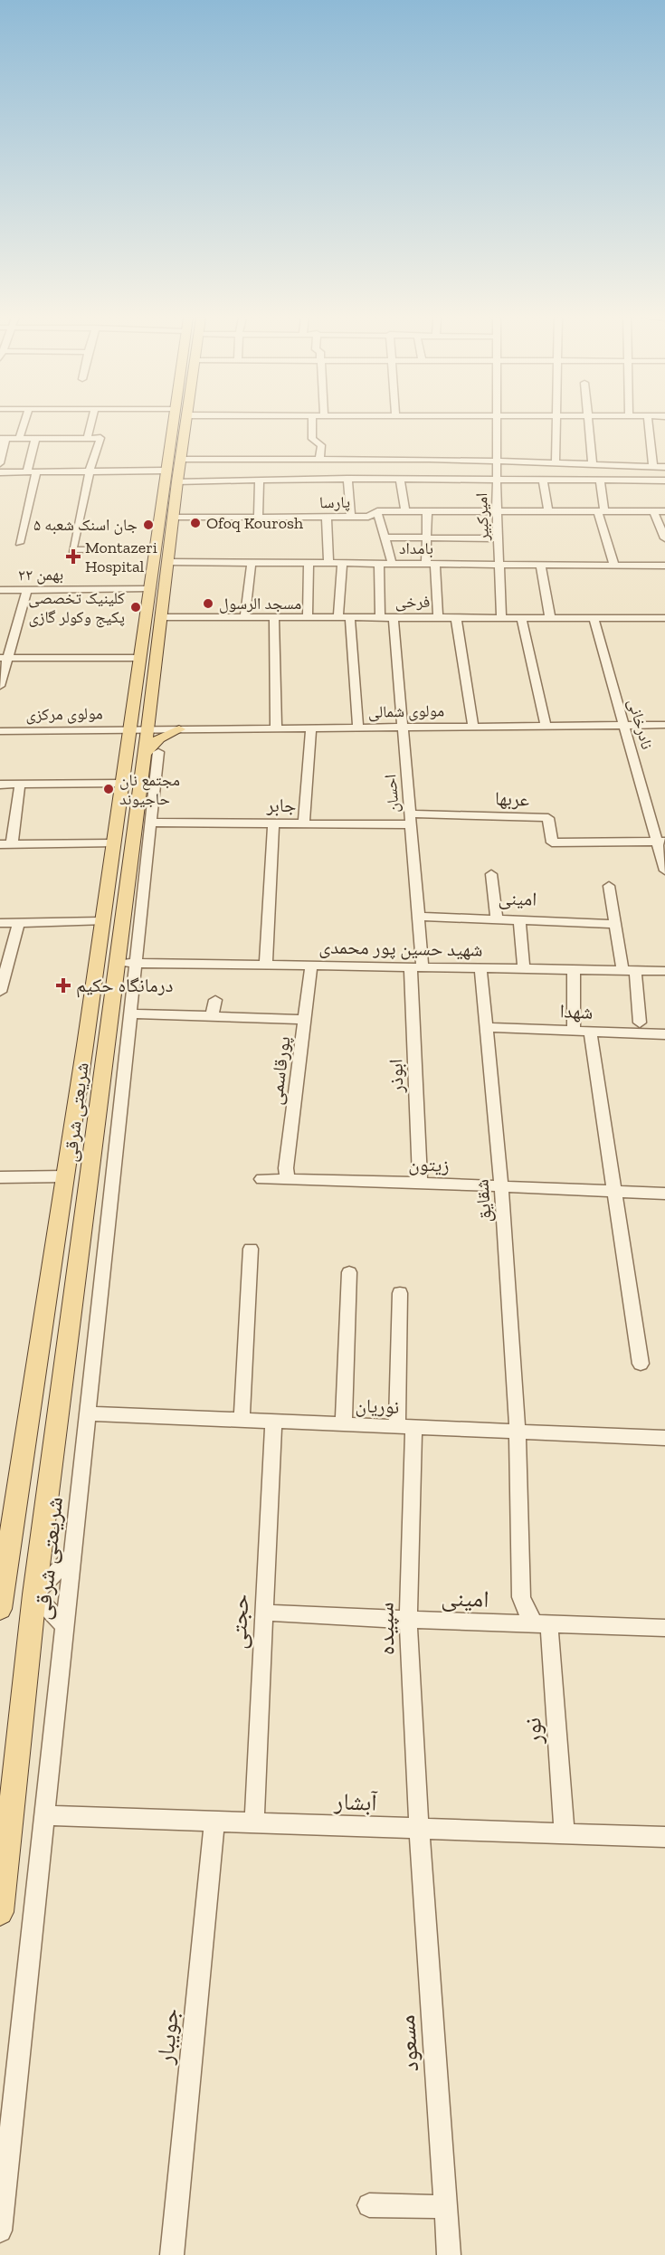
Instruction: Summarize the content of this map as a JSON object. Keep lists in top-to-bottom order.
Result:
{
  "streets": {
    "main road": ["شریعتی شرقی"],
    "street": [
      "پارسا",
      "امیرکبیر",
      "بامداد",
      "۲۲ بهمن",
      "فرخی",
      "مولوی شمالی",
      "مولوی مرکزی",
      "نادرخانی",
      "احسان",
      "عربها",
      "جابر",
      "امینی",
      "شهید حسین پور محمدی",
      "شهدا",
      "پورقاسمی",
      "ابوذر",
      "زیتون",
      "شقایق",
      "نوریان",
      "حجتی",
      "سپیده",
      "نور",
      "آبشار",
      "جویبار",
      "مسعود"
    ]
  },
  "crossings": [
    ["پارسا", "امیرکبیر"],
    ["پارسا", "شریعتی شرقی"],
    ["امیرکبیر", "بامداد"],
    ["امیرکبیر", "فرخی"],
    ["بامداد", "شریعتی شرقی"],
    ["۲۲ بهمن", "شریعتی شرقی"],
    ["فرخی", "نادرخانی"],
    ["فرخی", "احسان"],
    ["فرخی", "شریعتی شرقی"],
    ["مولوی شمالی", "مولوی مرکزی"],
    ["مولوی شمالی", "نادرخانی"],
    ["مولوی شمالی", "احسان"],
    ["مولوی شمالی", "شریعتی شرقی"],
    ["مولوی مرکزی", "شریعتی شرقی"],
    ["نادرخانی", "عربها"],
    ["احسان", "عربها"],
    ["احسان", "جابر"],
    ["احسان", "امینی"],
    ["احسان", "شهید حسین پور محمدی"],
    ["احسان", "ابوذر"],
    ["عربها", "جابر"],
    ["جابر", "شریعتی شرقی"],
    ["امینی", "حجتی"],
    ["امینی", "سپیده"],
    ["امینی", "نور"],
    ["شهید حسین پور محمدی", "پورقاسمی"],
    ["شهید حسین پور محمدی", "ابوذر"],
    ["شهید حسین پور محمدی", "شریعتی شرقی"],
    ["شهید حسین پور محمدی", "شقایق"],
    ["شهدا", "شقایق"],
    ["پورقاسمی", "زیتون"],
    ["ابوذر", "زیتون"],
    ["شریعتی شرقی", "نوریان"],
    ["شریعتی شرقی", "آبشار"],
    ["زیتون", "شقایق"],
    ["شقایق", "نوریان"],
    ["شقایق", "نور"],
    ["نوریان", "حجتی"],
    ["نوریان", "سپیده"],
    ["نوریان", "نور"],
    ["حجتی", "آبشار"],
    ["سپیده", "آبشار"],
    ["سپیده", "مسعود"],
    ["نور", "آبشار"],
    ["آبشار", "جویبار"],
    ["آبشار", "مسعود"]
  ],
  "places": {
    "other": [
      "Ofoq Kourosh",
      "جان اسنک شعبه ۵",
      "مسجد الرسول",
      "کلینیک تخصصی پکیج وکولر گازی",
      "مجتمع نان حاجیوند"
    ],
    "health": ["Montazeri Hospital", "درمانگاه حکیم"]
  }
}
